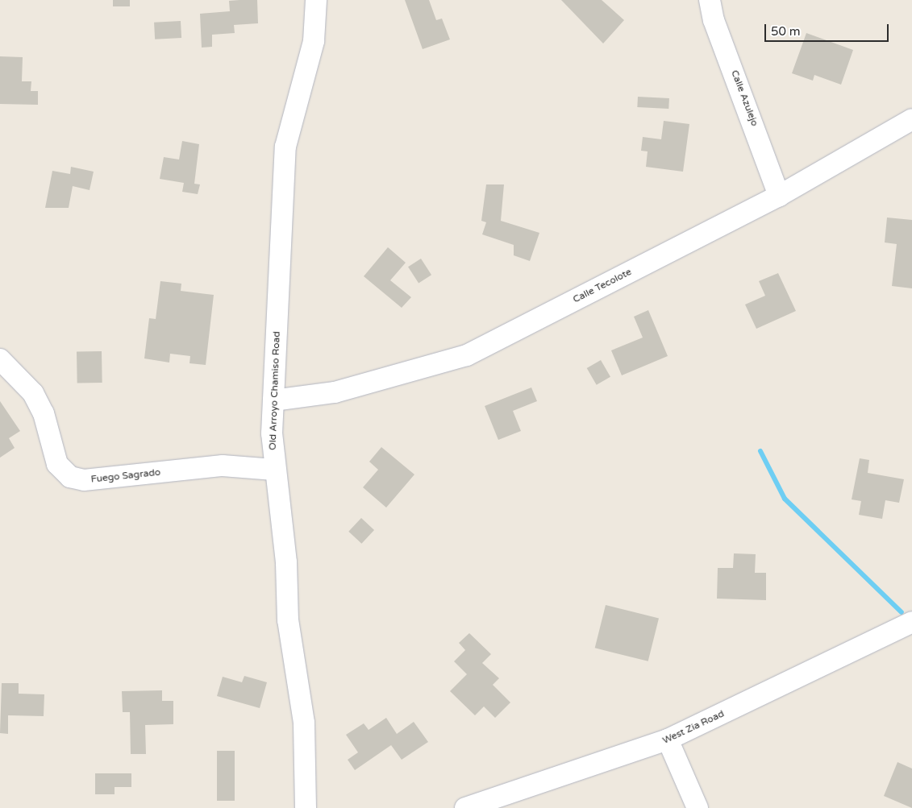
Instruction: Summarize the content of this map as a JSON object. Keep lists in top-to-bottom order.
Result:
{
  "streets": {
    "street": [
      "Calle Azulejo",
      "Calle Tecolote",
      "Old Arroyo Chamiso Road",
      "Fuego Sagrado",
      "West Zia Road"
    ]
  },
  "crossings": [
    ["Calle Azulejo", "Calle Tecolote"],
    ["Calle Tecolote", "Old Arroyo Chamiso Road"],
    ["Old Arroyo Chamiso Road", "Fuego Sagrado"]
  ],
  "scale_bar": "50 m"
}
